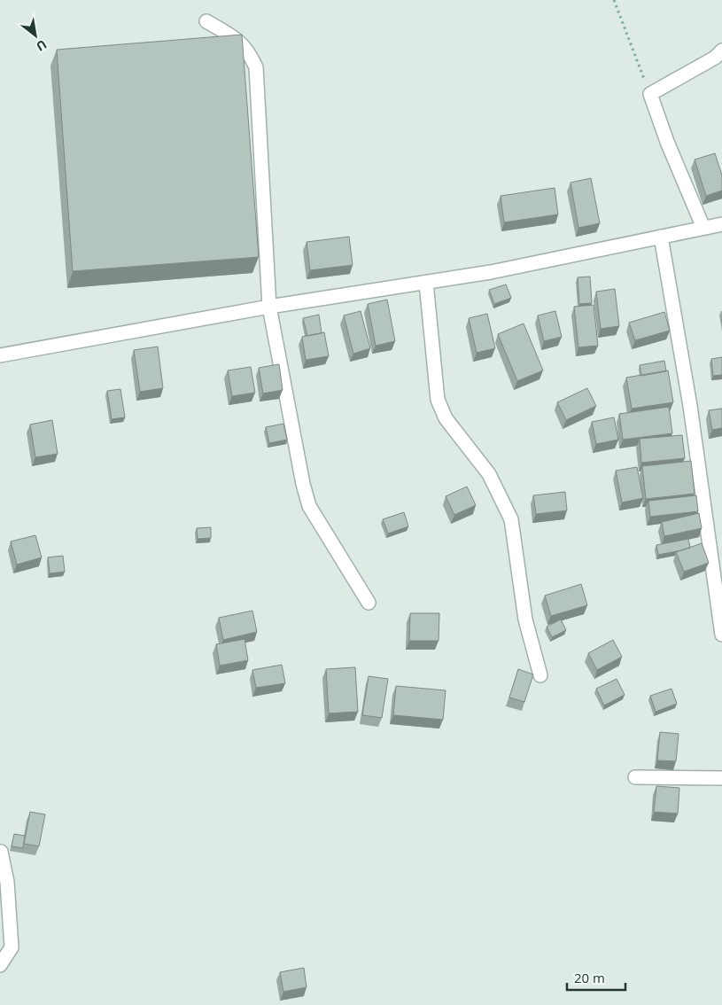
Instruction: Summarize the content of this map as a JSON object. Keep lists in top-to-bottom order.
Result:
{
  "scale_bar": "20 m",
  "north": "bottom right"
}
